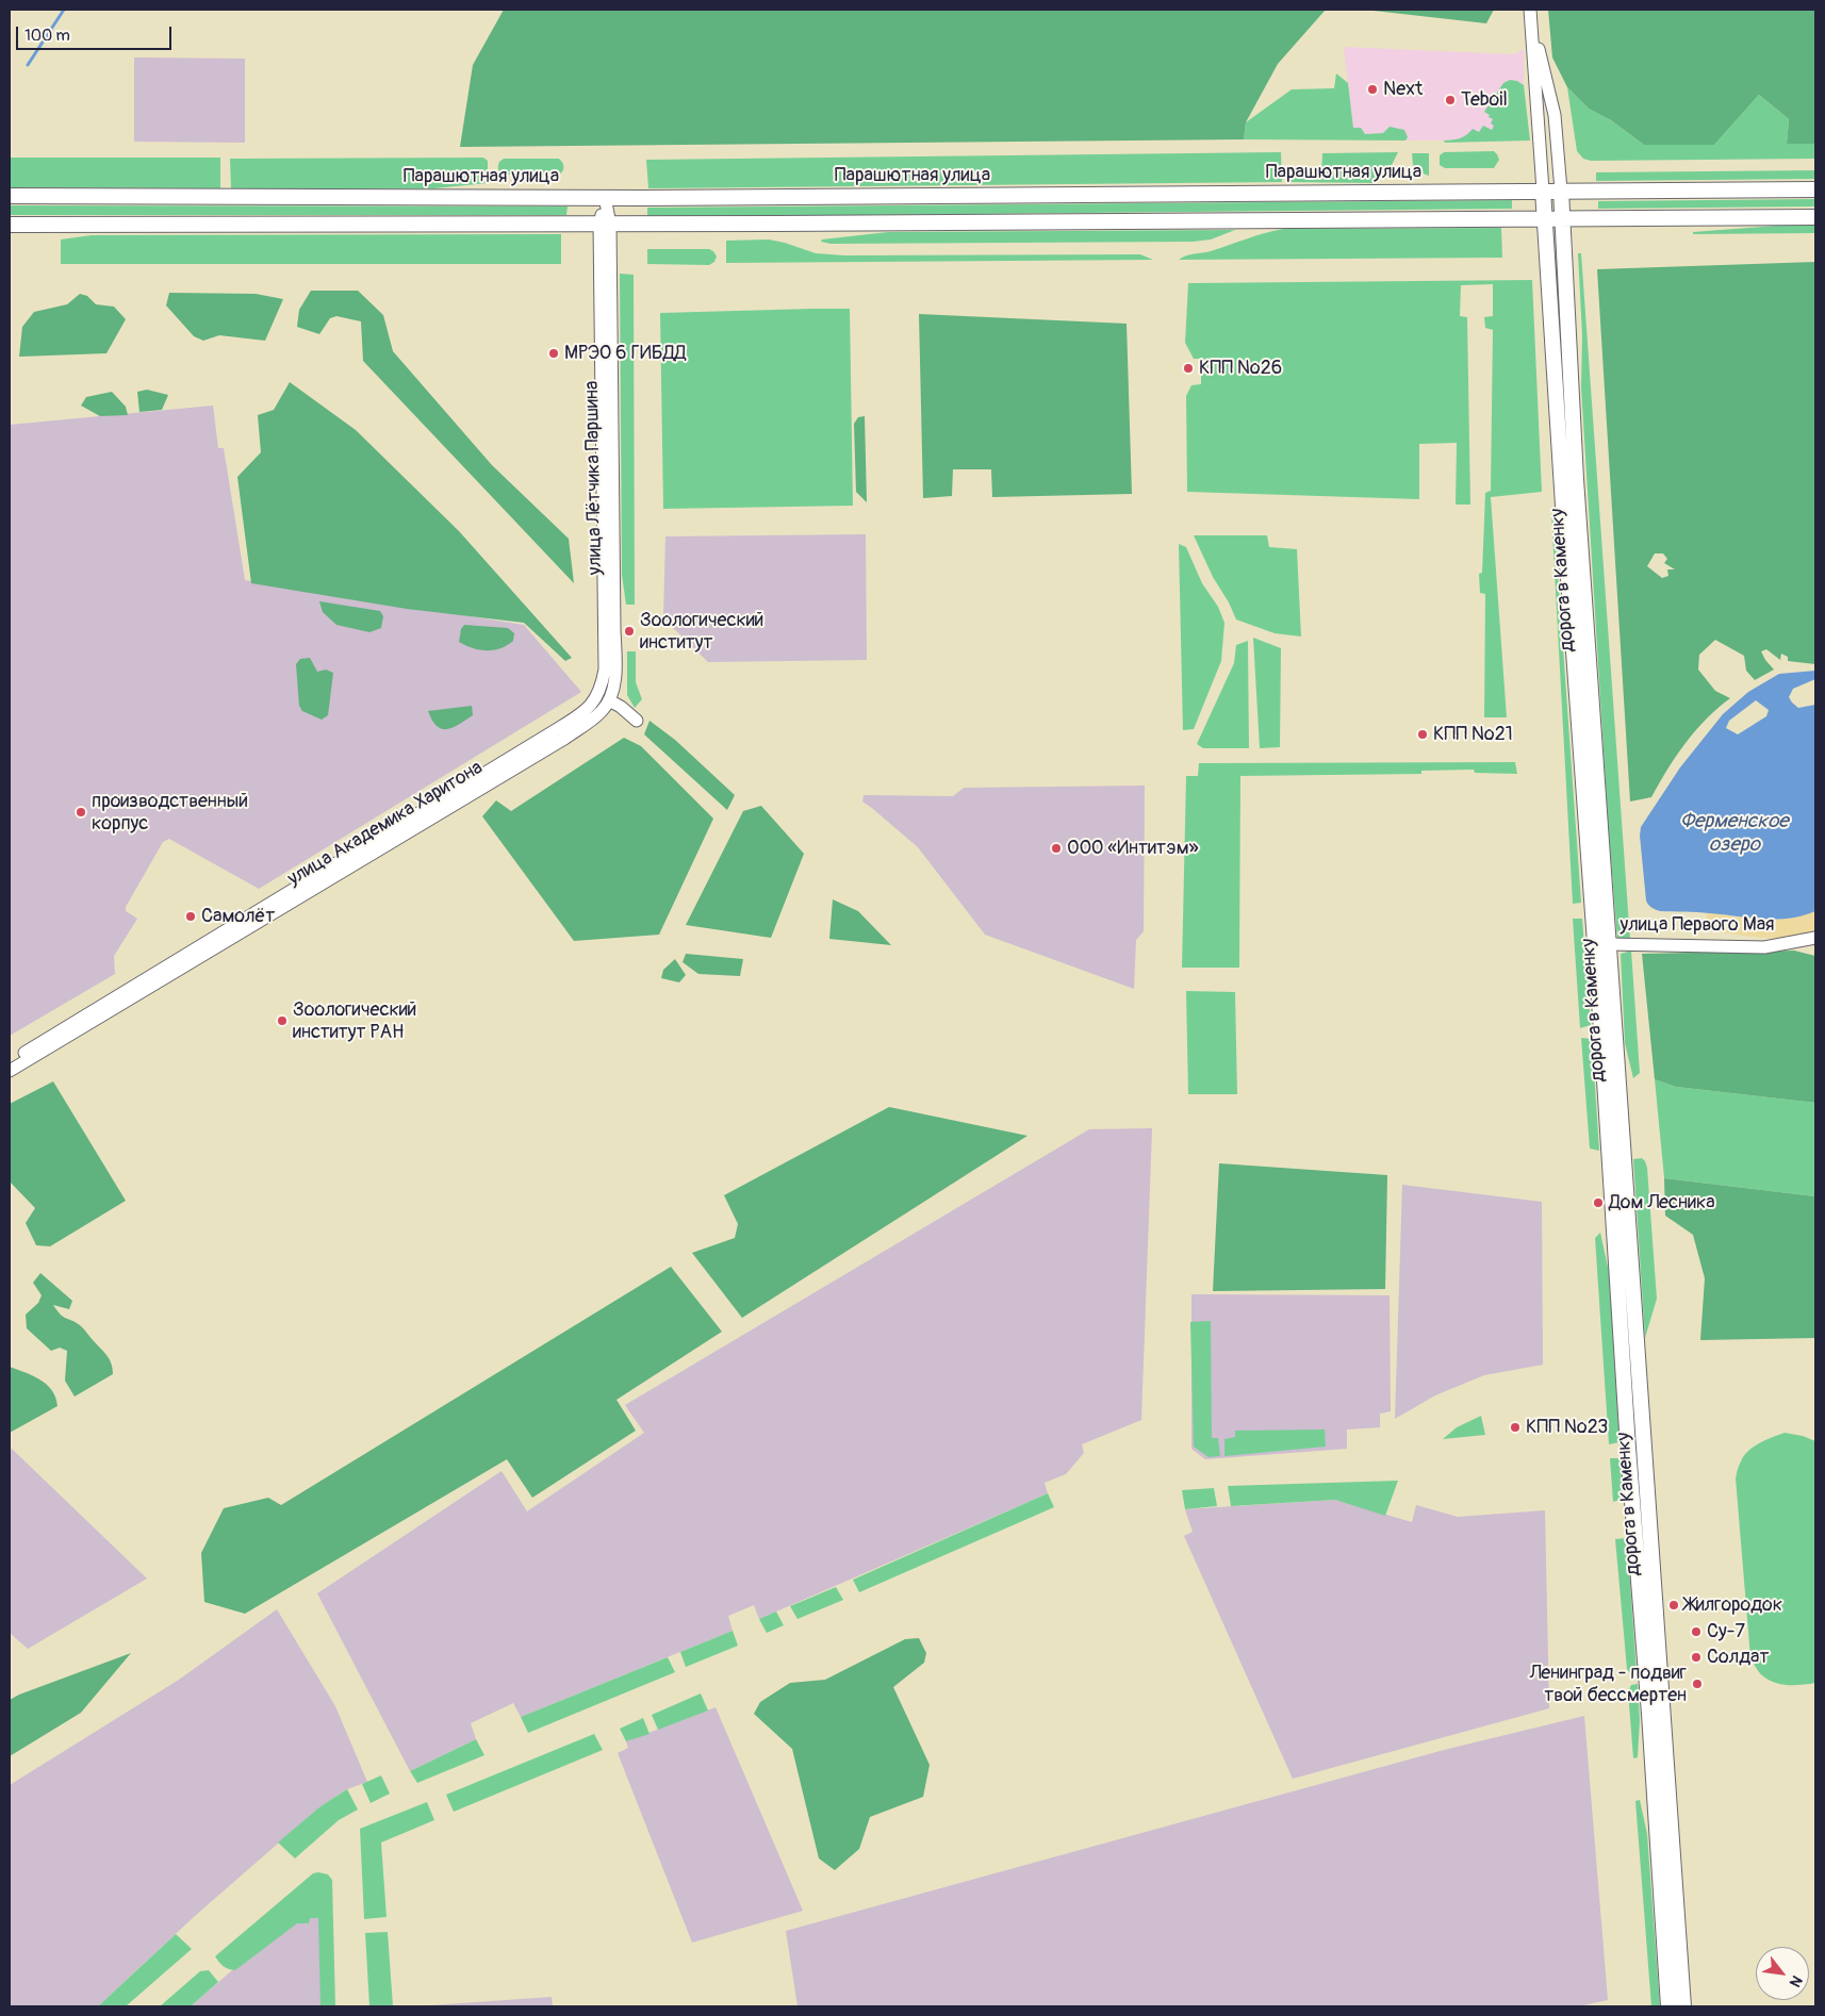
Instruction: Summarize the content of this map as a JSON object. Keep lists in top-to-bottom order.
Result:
{
  "streets": {
    "main road": ["Парашютная улица", "дорога в Каменку"],
    "street": ["улица Лётчика Паршина", "улица Академика Харитона", "улица Первого Мая"]
  },
  "crossings": [
    ["Парашютная улица", "улица Лётчика Паршина"],
    ["Парашютная улица", "дорога в Каменку"],
    ["улица Лётчика Паршина", "улица Академика Харитона"],
    ["дорога в Каменку", "улица Первого Мая"]
  ],
  "water": ["Ферменское озеро"],
  "places": [
    "Next",
    "Teboil",
    "МРЭО 6 ГИБДД",
    "КПП №26",
    "Зоологический институт",
    "КПП №21",
    "производственный корпус",
    "ООО «Интитэм»",
    "Самолёт",
    "Зоологический институт РАН",
    "Дом Лесника",
    "КПП №23",
    "Жилгородок",
    "Су-7",
    "Солдат",
    "Ленинград - подвиг твой бессмертен"
  ],
  "scale_bar": "100 m",
  "north": "bottom right"
}
